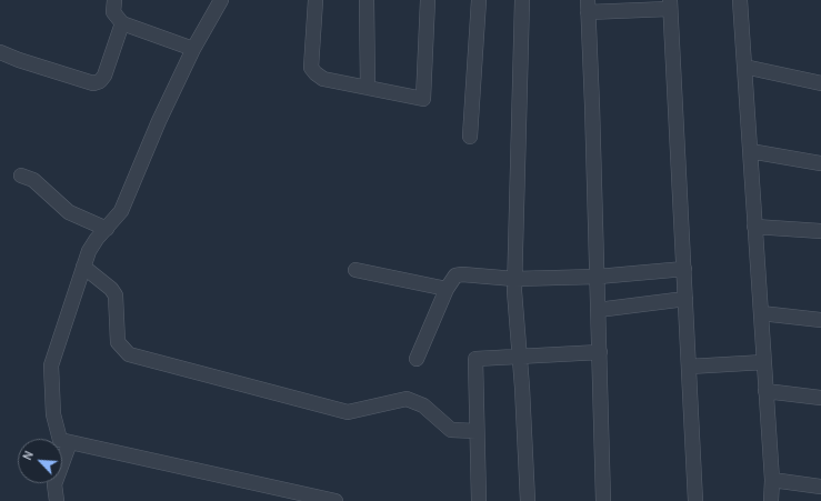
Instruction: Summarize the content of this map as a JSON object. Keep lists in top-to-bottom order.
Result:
{
  "north": "top left"
}
